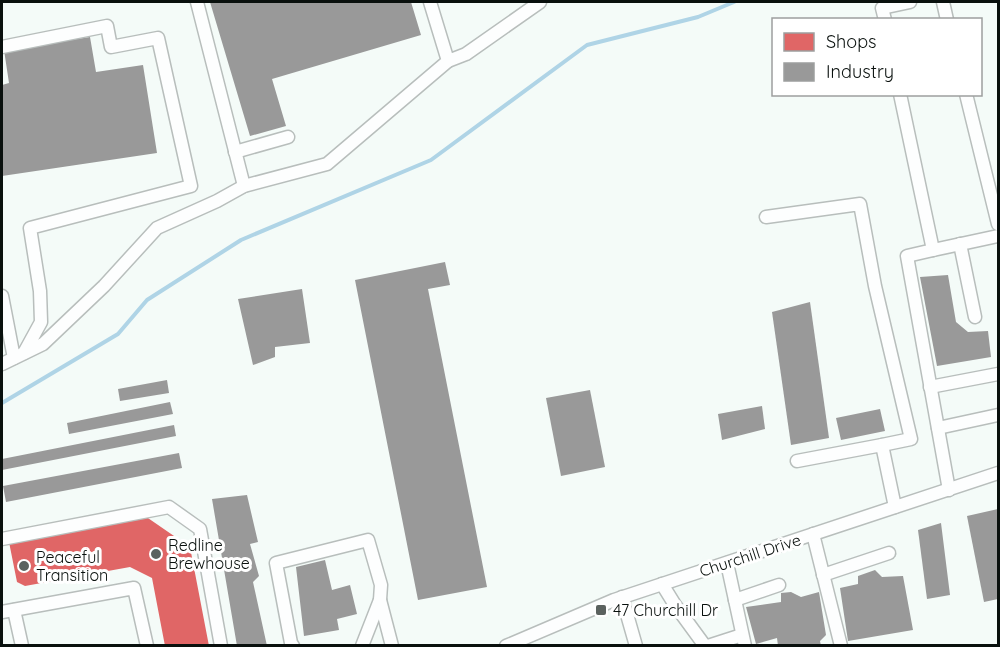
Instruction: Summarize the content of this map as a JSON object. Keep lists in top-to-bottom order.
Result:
{
  "streets": {
    "street": ["Churchill Drive"]
  },
  "places": {
    "other": ["Redline Brewhouse", "Peaceful Transition"],
    "transit": ["47 Churchill Dr"]
  },
  "legend": ["Shops", "Industry"]
}
